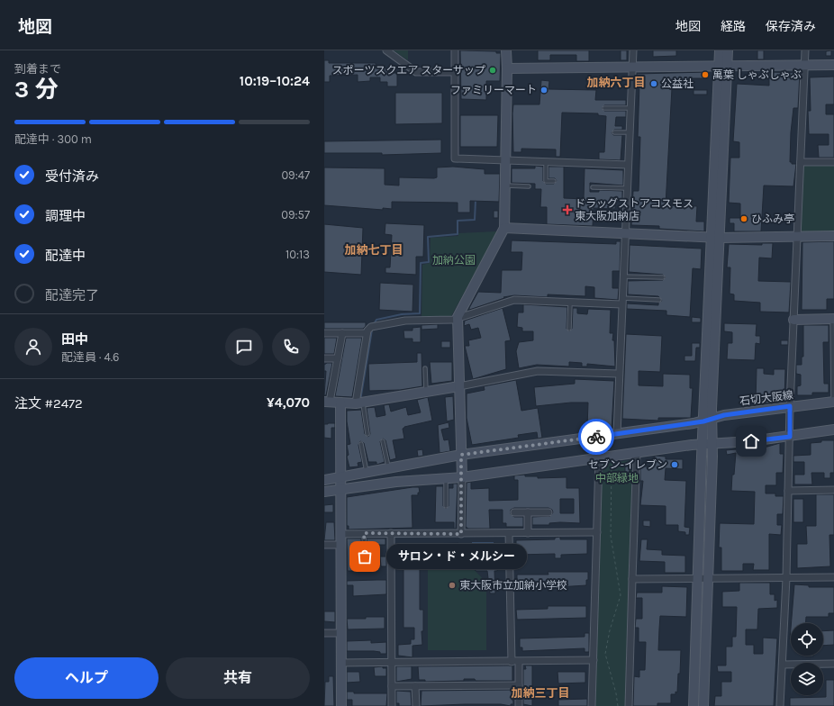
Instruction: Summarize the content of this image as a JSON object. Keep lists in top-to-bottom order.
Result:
{
  "streets": {
    "street": ["石切大阪線"]
  },
  "districts": ["加納六丁目", "加納七丁目", "加納三丁目"],
  "parks": ["加納公園", "中部緑地"],
  "places": {
    "other": [
      "スポーツスクエア スターサップ",
      "萬葉 しゃぶしゃぶ",
      "公益社",
      "ファミリーマート",
      "ひふみ亭",
      "セブン-イレブン",
      "サロン・ド・メルシー",
      "東大阪市立加納小学校"
    ],
    "health": ["ドラッグストアコスモス 東大阪加納店"]
  },
  "page": {
    "header": "地図",
    "nav": ["地図", "経路", "保存済み"],
    "heading": ["3 分", "到着まで", "10:19–10:24"],
    "panel": [
      "田中",
      "配達員 · 4.6",
      "注文 #2472",
      "¥4,070"
    ],
    "bar": "配達中 · 300 m",
    "list": [
      ["受付済み", "09:47"],
      ["調理中", "09:57"],
      ["配達中", "10:13"],
      "配達完了"
    ],
    "bubble": "サロン・ド・メルシー",
    "buttons": ["ヘルプ", "共有"]
  }
}
